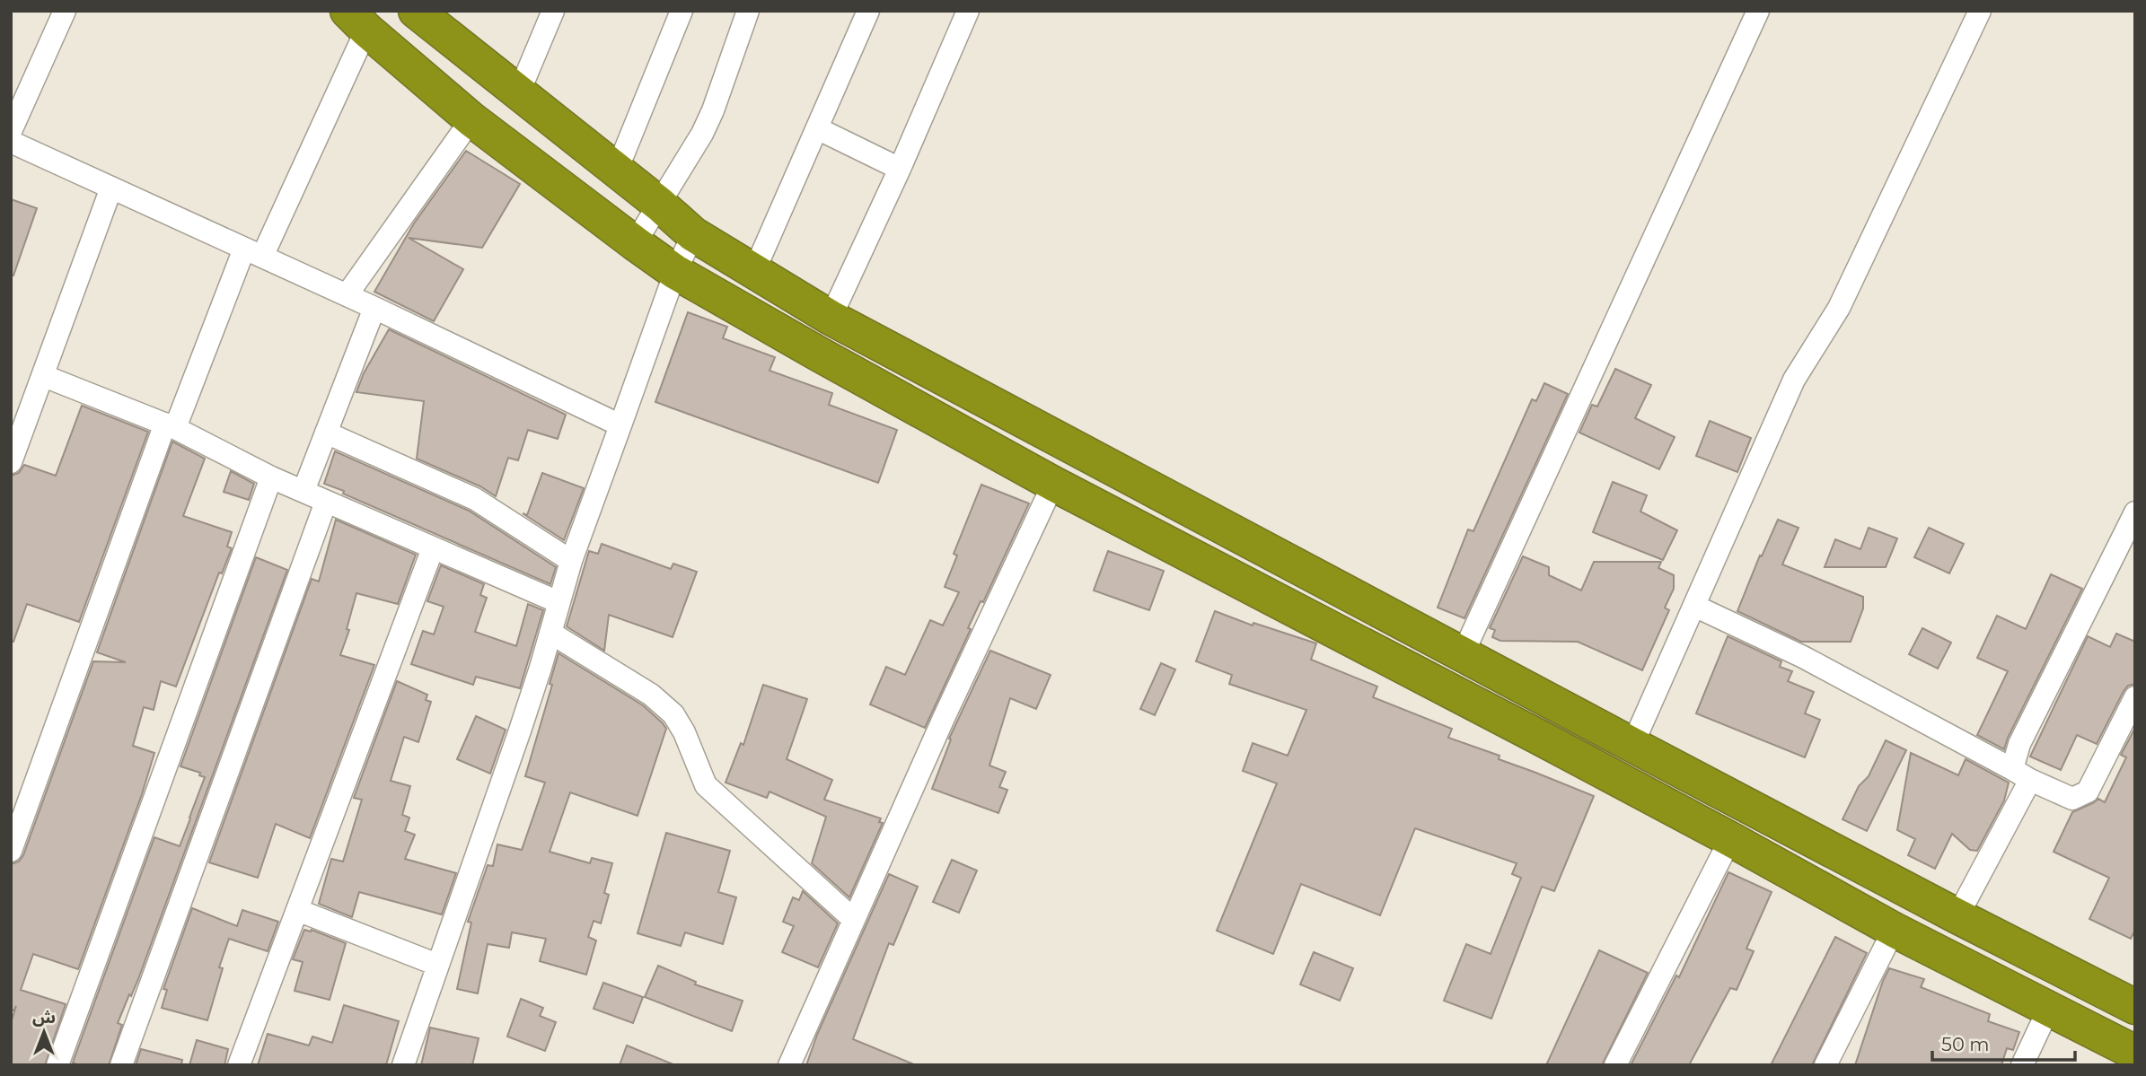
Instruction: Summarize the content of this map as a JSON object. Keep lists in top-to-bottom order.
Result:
{
  "scale_bar": "50 m",
  "north": "top"
}
